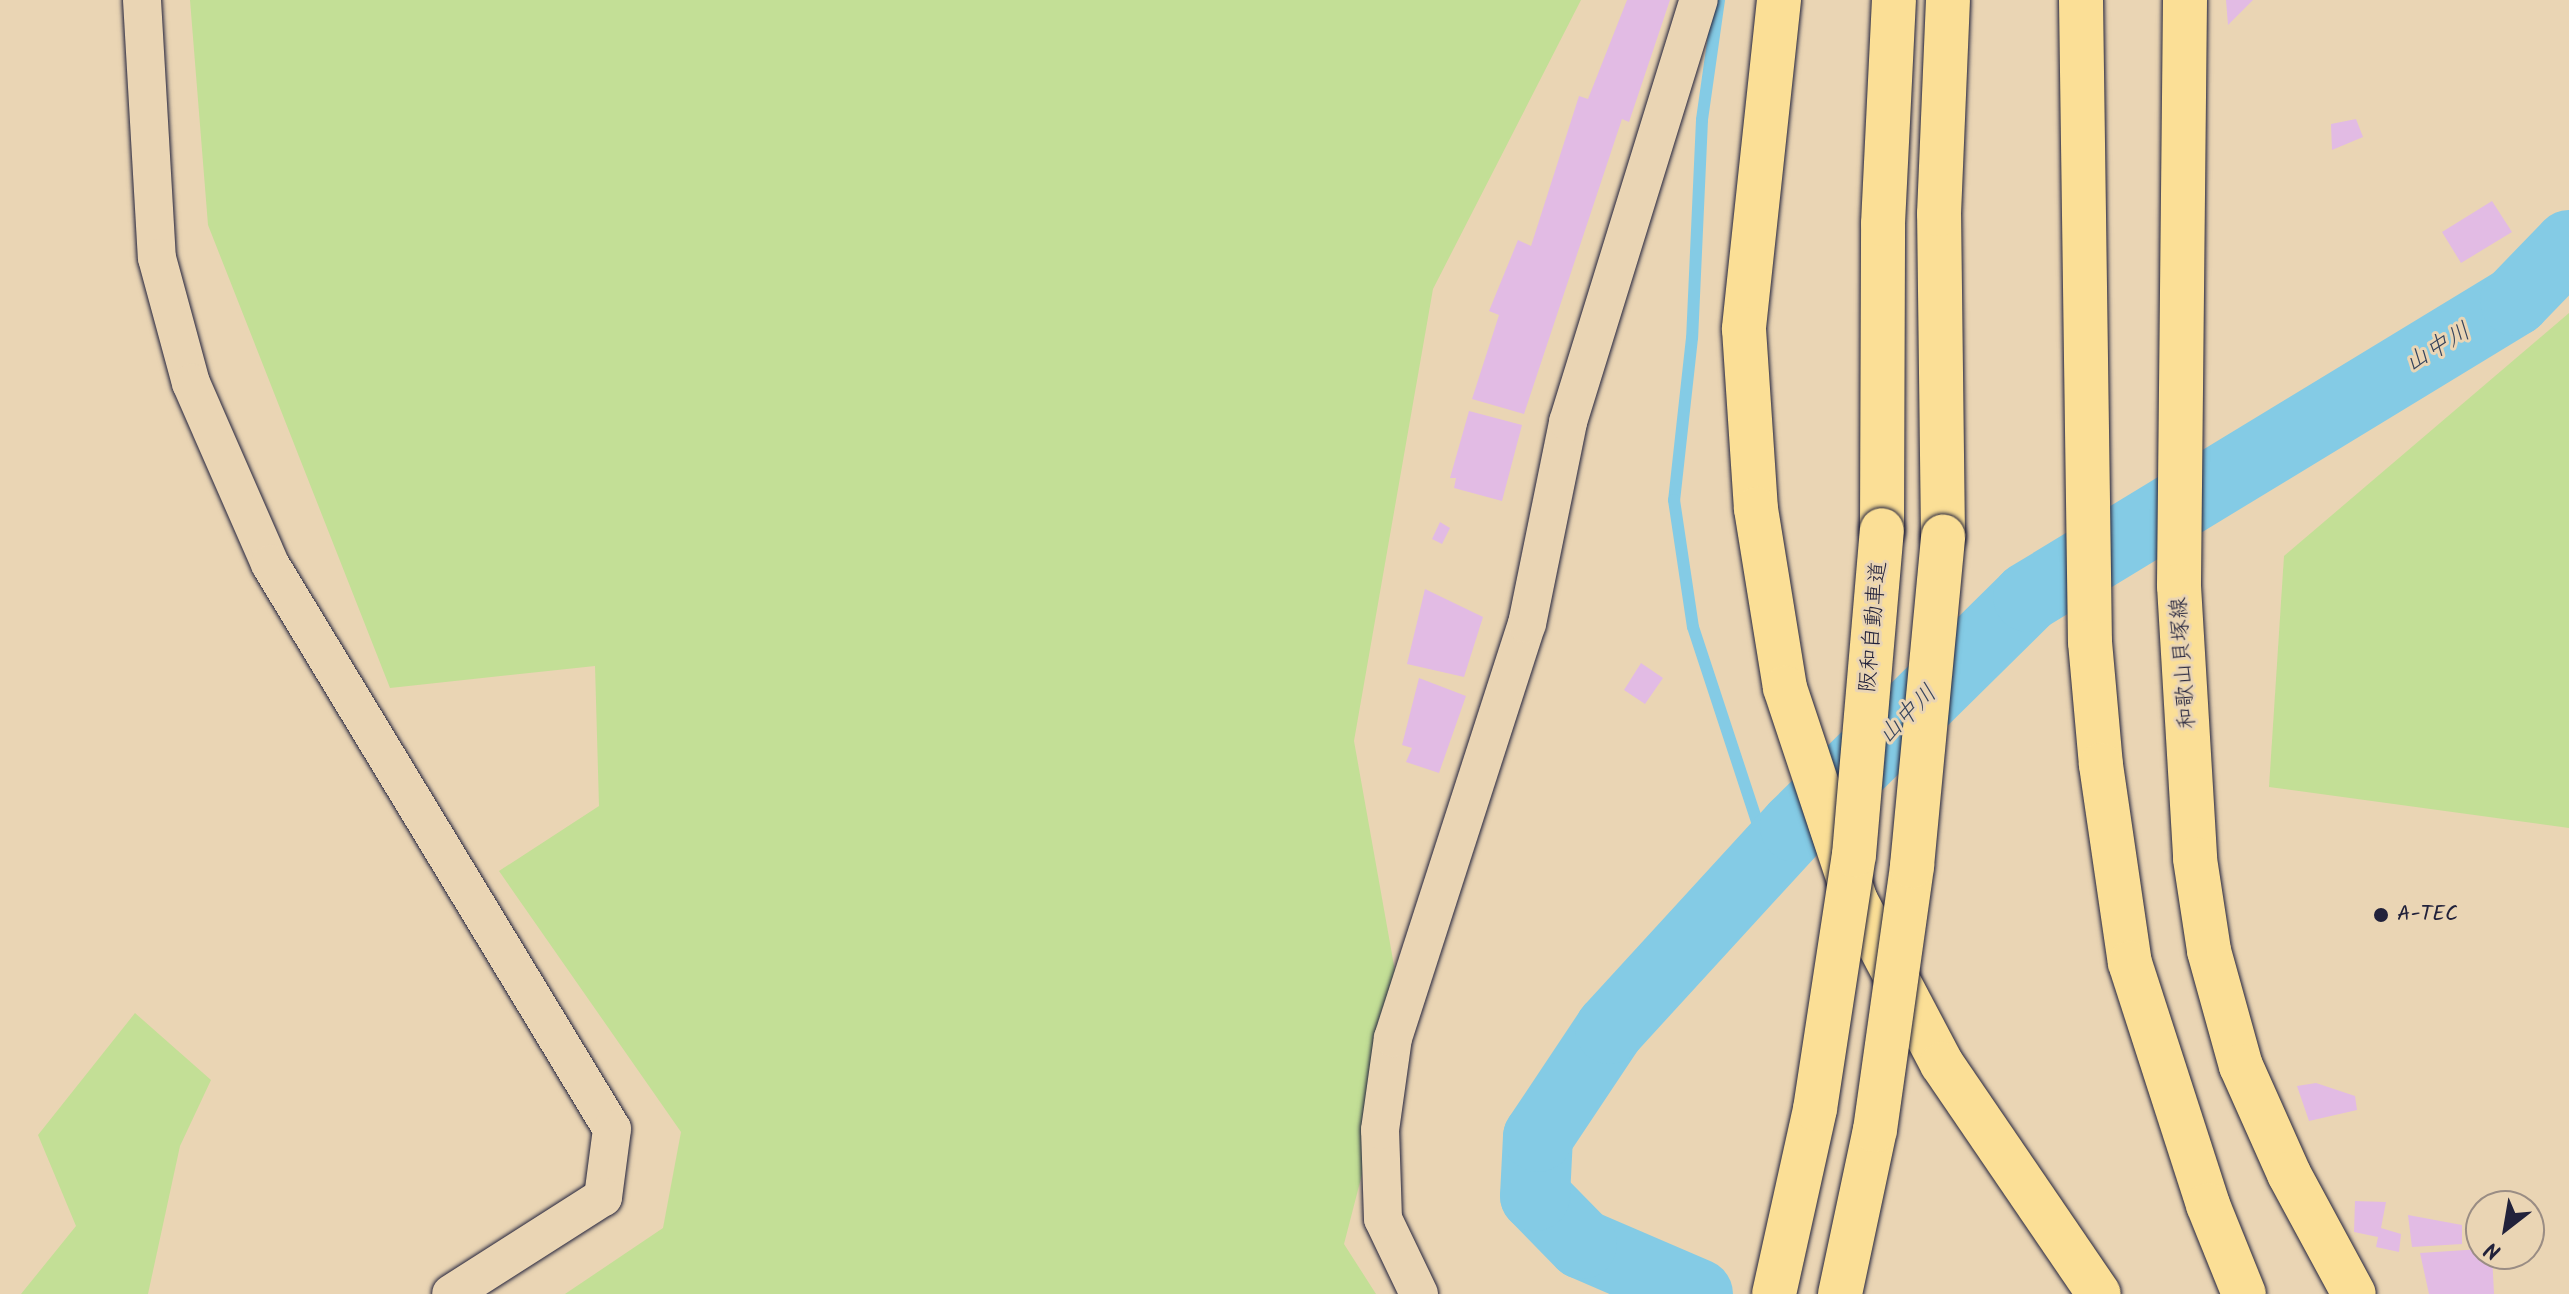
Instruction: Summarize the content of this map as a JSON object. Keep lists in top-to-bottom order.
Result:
{
  "streets": {
    "main road": ["阪和自動車道", "和歌山貝塚線"]
  },
  "water": ["山中川"],
  "places": ["A-TEC"],
  "north": "bottom left"
}
